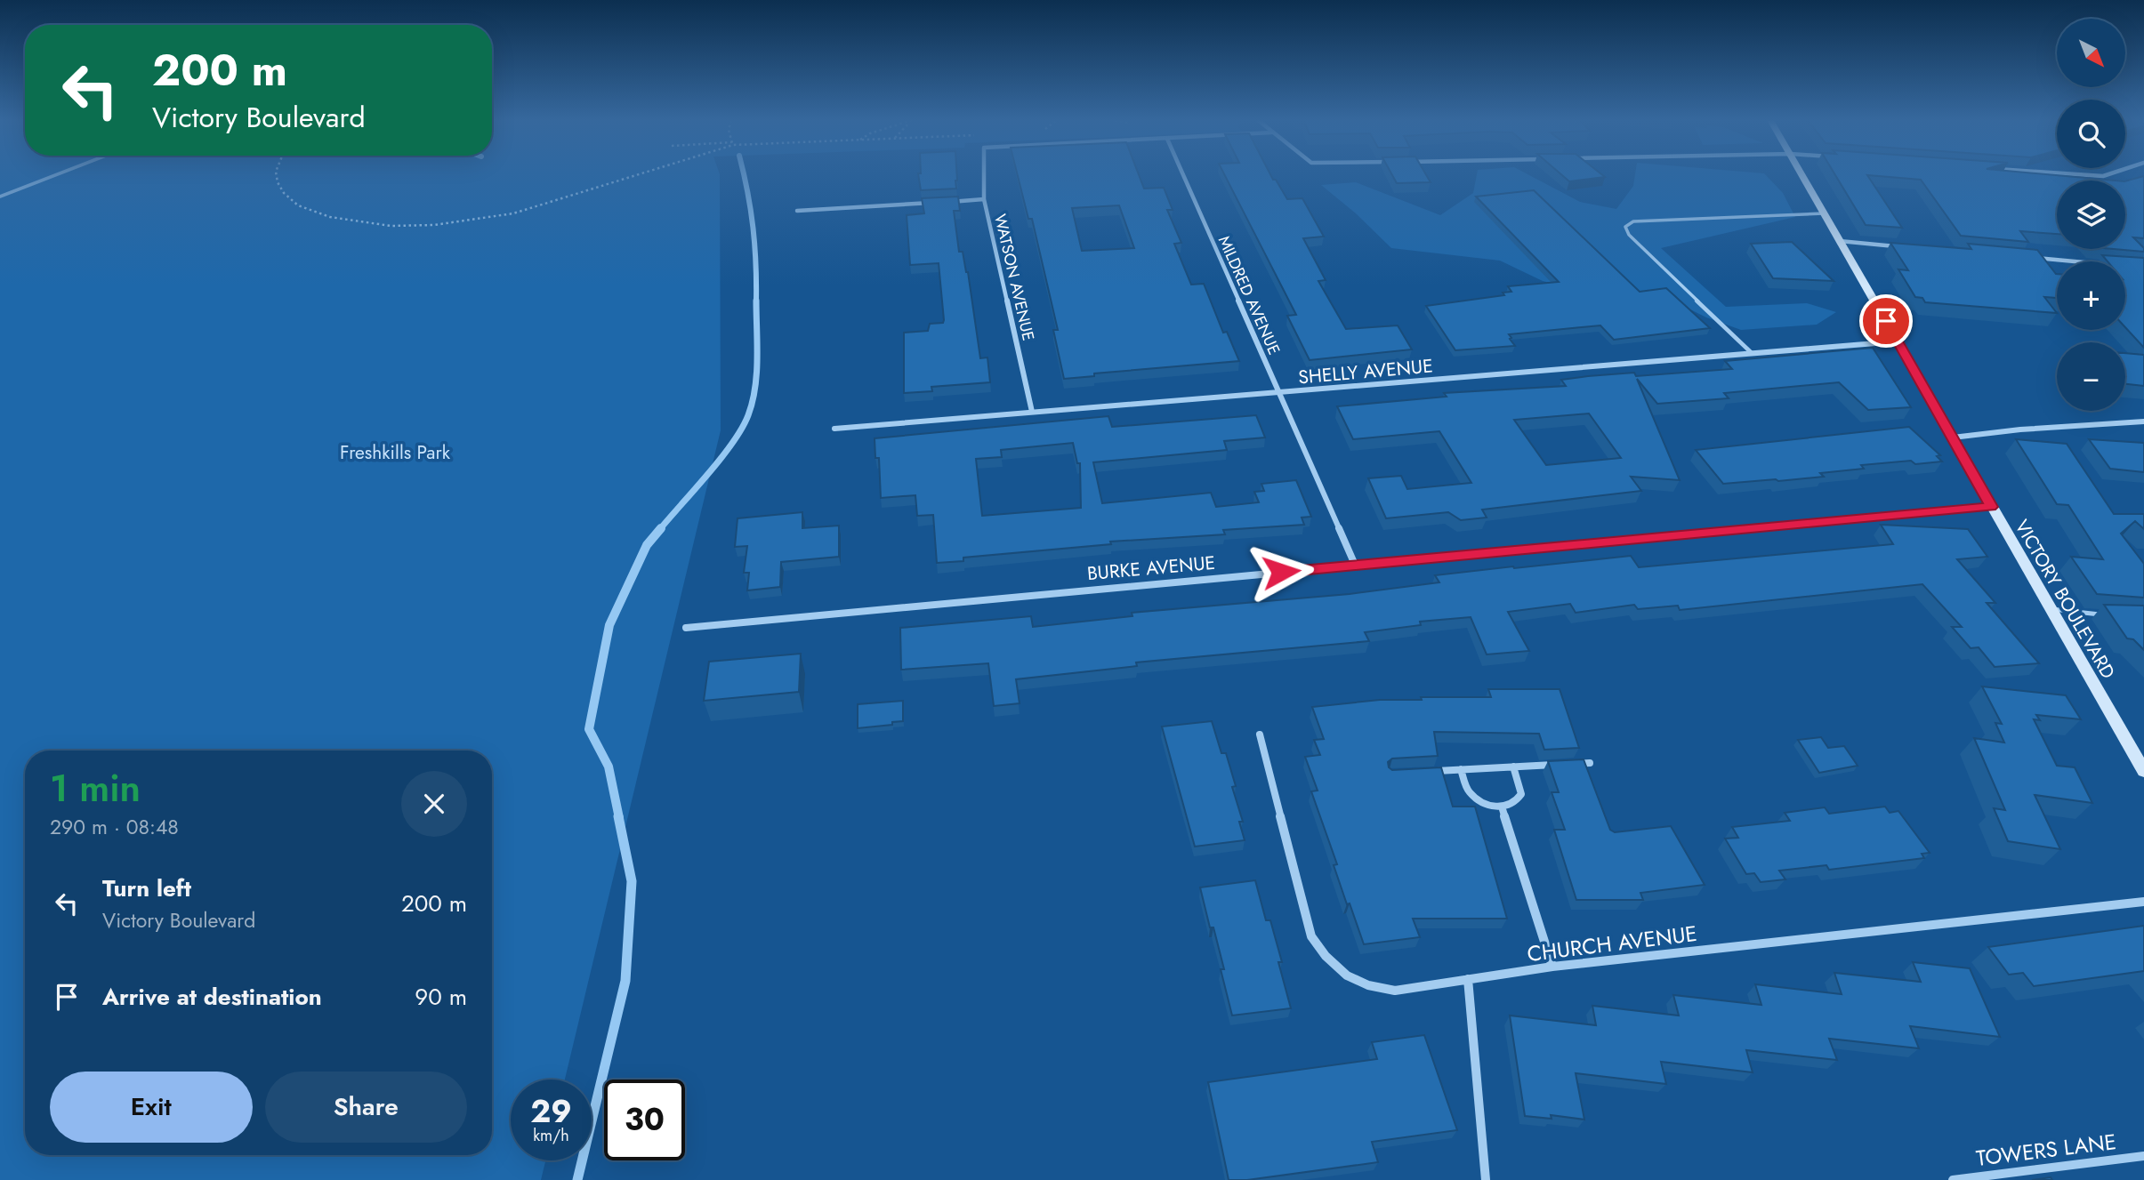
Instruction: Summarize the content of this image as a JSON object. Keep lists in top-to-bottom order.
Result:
{
  "streets": {
    "main road": ["VICTORY BOULEVARD"],
    "street": [
      "WATSON AVENUE",
      "MILDRED AVENUE",
      "SHELLY AVENUE",
      "BURKE AVENUE",
      "CHURCH AVENUE",
      "TOWERS LANE"
    ]
  },
  "crossings": [
    ["WATSON AVENUE", "SHELLY AVENUE"],
    ["MILDRED AVENUE", "SHELLY AVENUE"],
    ["MILDRED AVENUE", "BURKE AVENUE"],
    ["SHELLY AVENUE", "VICTORY BOULEVARD"],
    ["BURKE AVENUE", "VICTORY BOULEVARD"]
  ],
  "parks": ["Freshkills Park"],
  "north": "bottom right",
  "page": {
    "map_buttons": ["+", "−"],
    "turn": ["200 m", "Victory Boulevard"],
    "heading": ["1 min", "290 m · 08:48"],
    "list": [
      {
        "name": "Turn left",
        "note": "Victory Boulevard",
        "value": "200 m"
      },
      {
        "name": "Arrive at destination",
        "value": "90 m"
      }
    ],
    "buttons": ["Exit", "Share"],
    "speed": "29 km/h",
    "limit": "30"
  }
}
